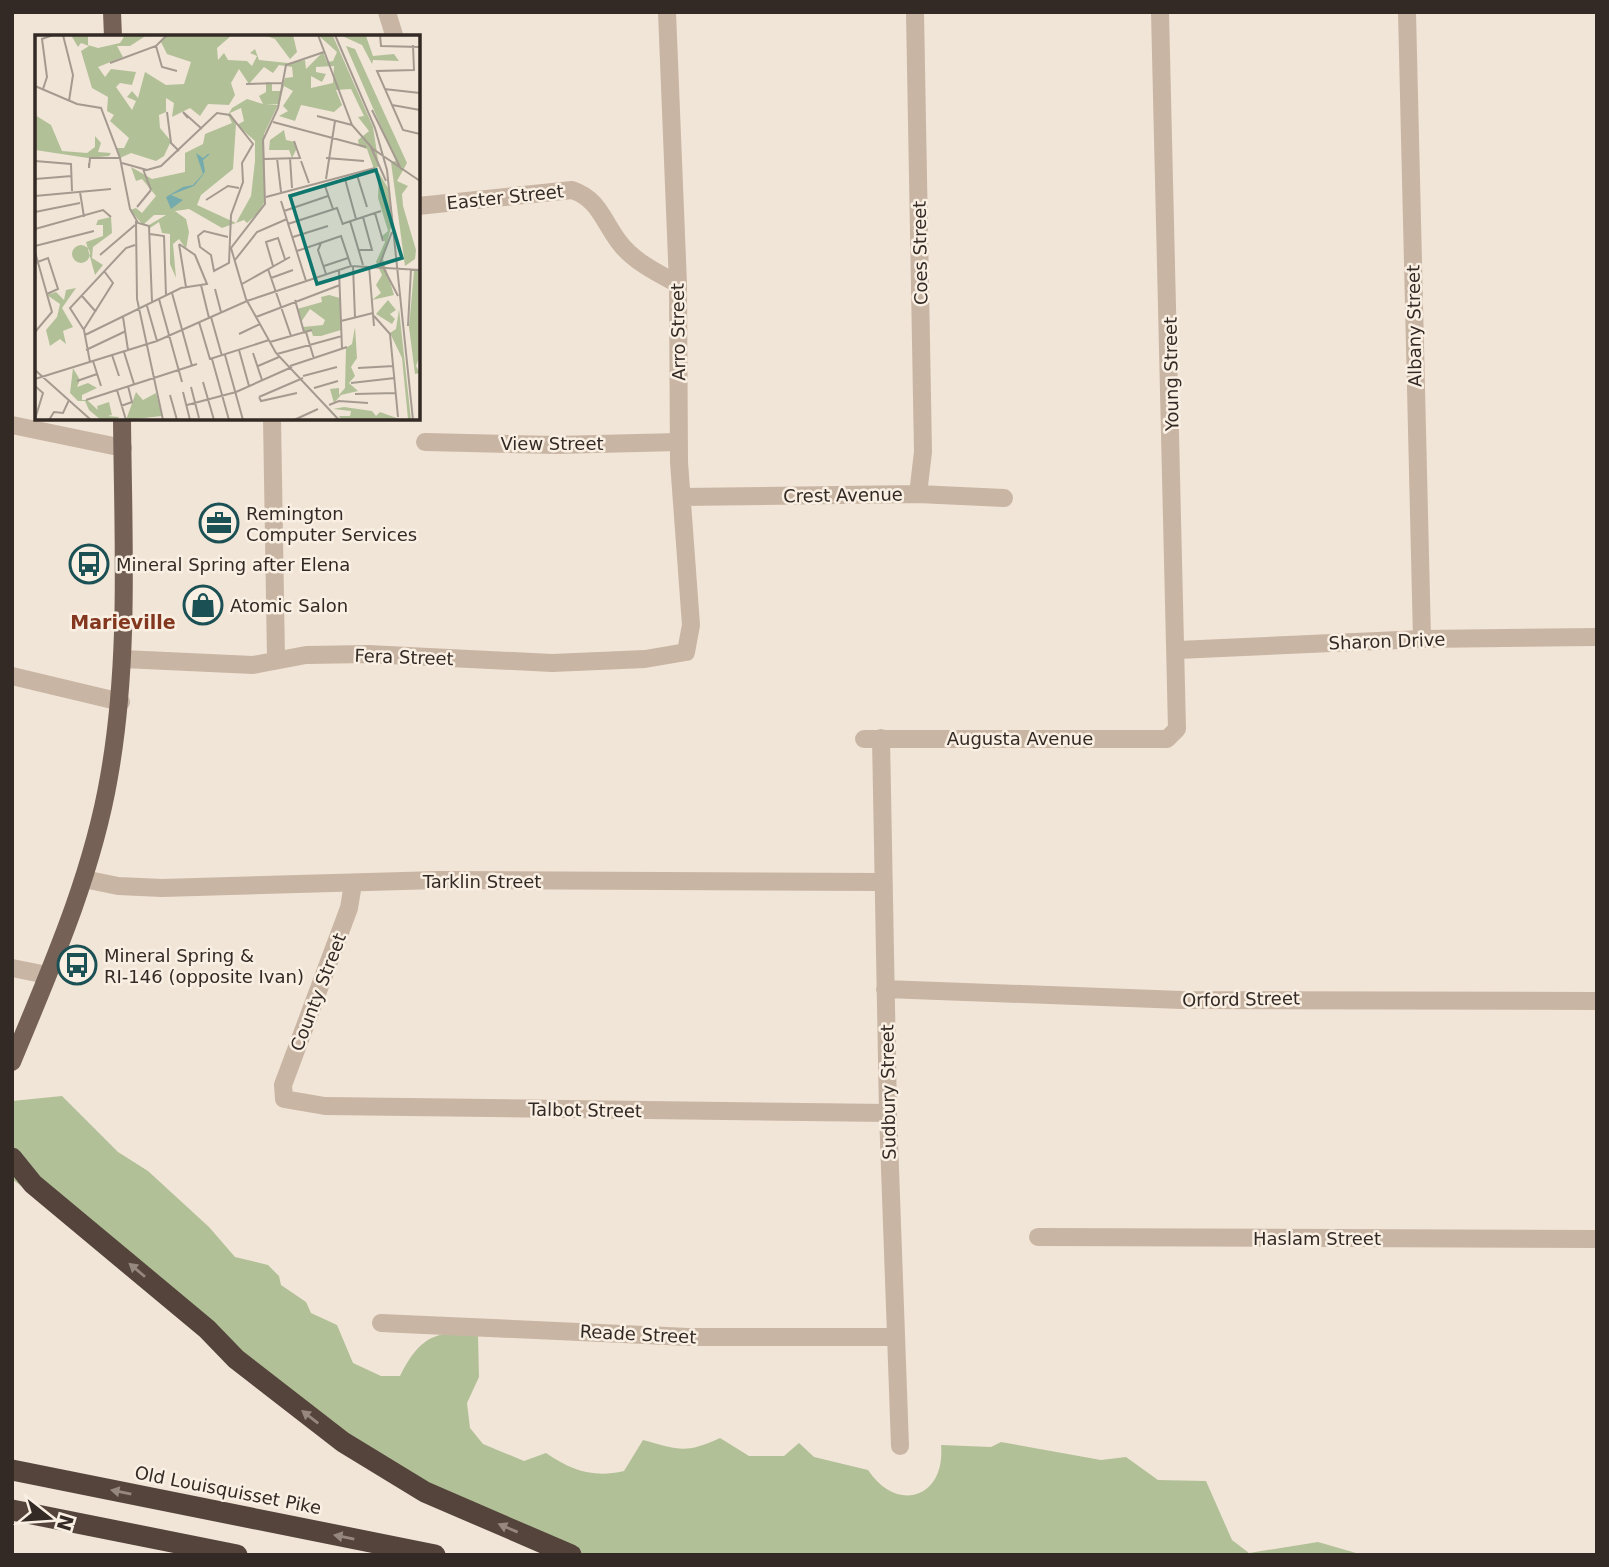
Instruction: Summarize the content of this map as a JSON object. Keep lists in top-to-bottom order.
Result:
{
  "streets": {
    "highway": ["Old Louisquisset Pike"],
    "street": [
      "Easter Street",
      "Coes Street",
      "Albany Street",
      "Arro Street",
      "Young Street",
      "View Street",
      "Crest Avenue",
      "Sharon Drive",
      "Fera Street",
      "Augusta Avenue",
      "Tarklin Street",
      "County Street",
      "Orford Street",
      "Sudbury Street",
      "Talbot Street",
      "Haslam Street",
      "Reade Street"
    ]
  },
  "crossings": [
    ["Easter Street", "Arro Street"],
    ["Coes Street", "Crest Avenue"],
    ["Albany Street", "Sharon Drive"],
    ["Arro Street", "View Street"],
    ["Arro Street", "Crest Avenue"],
    ["Arro Street", "Fera Street"],
    ["Young Street", "Sharon Drive"],
    ["Young Street", "Augusta Avenue"],
    ["Augusta Avenue", "Sudbury Street"],
    ["Tarklin Street", "County Street"],
    ["Tarklin Street", "Sudbury Street"],
    ["County Street", "Talbot Street"],
    ["Orford Street", "Sudbury Street"],
    ["Sudbury Street", "Talbot Street"],
    ["Sudbury Street", "Reade Street"]
  ],
  "districts": ["Marieville"],
  "places": {
    "office": ["Remington Computer Services"],
    "bus stop": ["Mineral Spring after Elena", "Mineral Spring & RI-146 (opposite Ivan)"],
    "shop": ["Atomic Salon"]
  },
  "north": "right"
}
